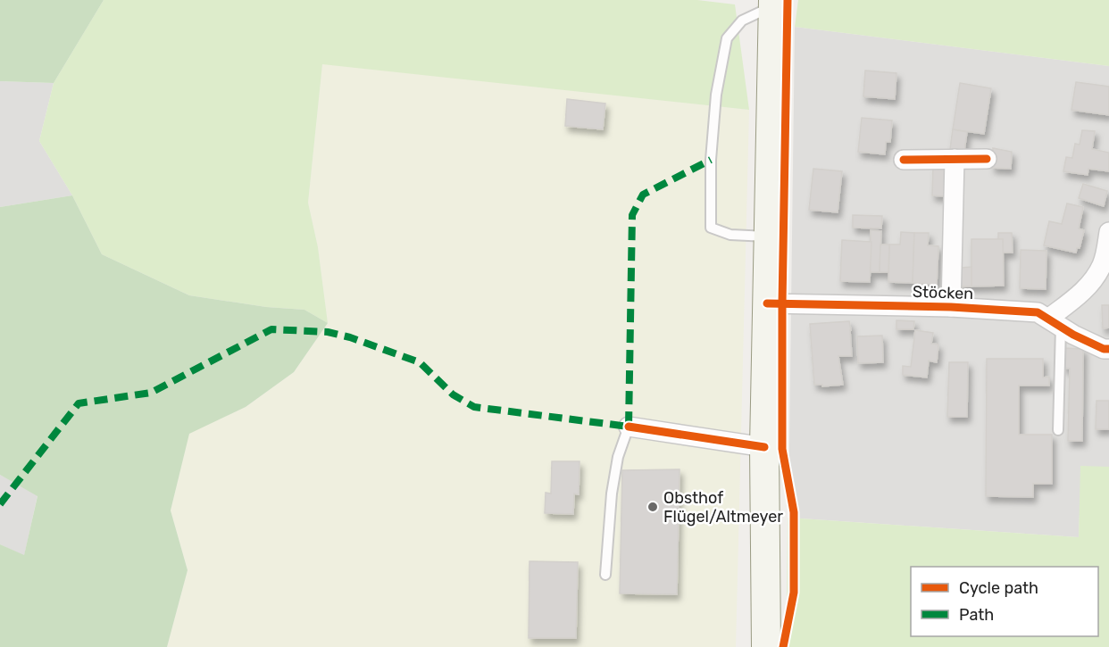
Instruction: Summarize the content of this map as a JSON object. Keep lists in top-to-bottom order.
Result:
{
  "streets": {
    "street": ["Stöcken"]
  },
  "places": ["Obsthof Flügel/Altmeyer"],
  "legend": ["Cycle path", "Path"]
}
